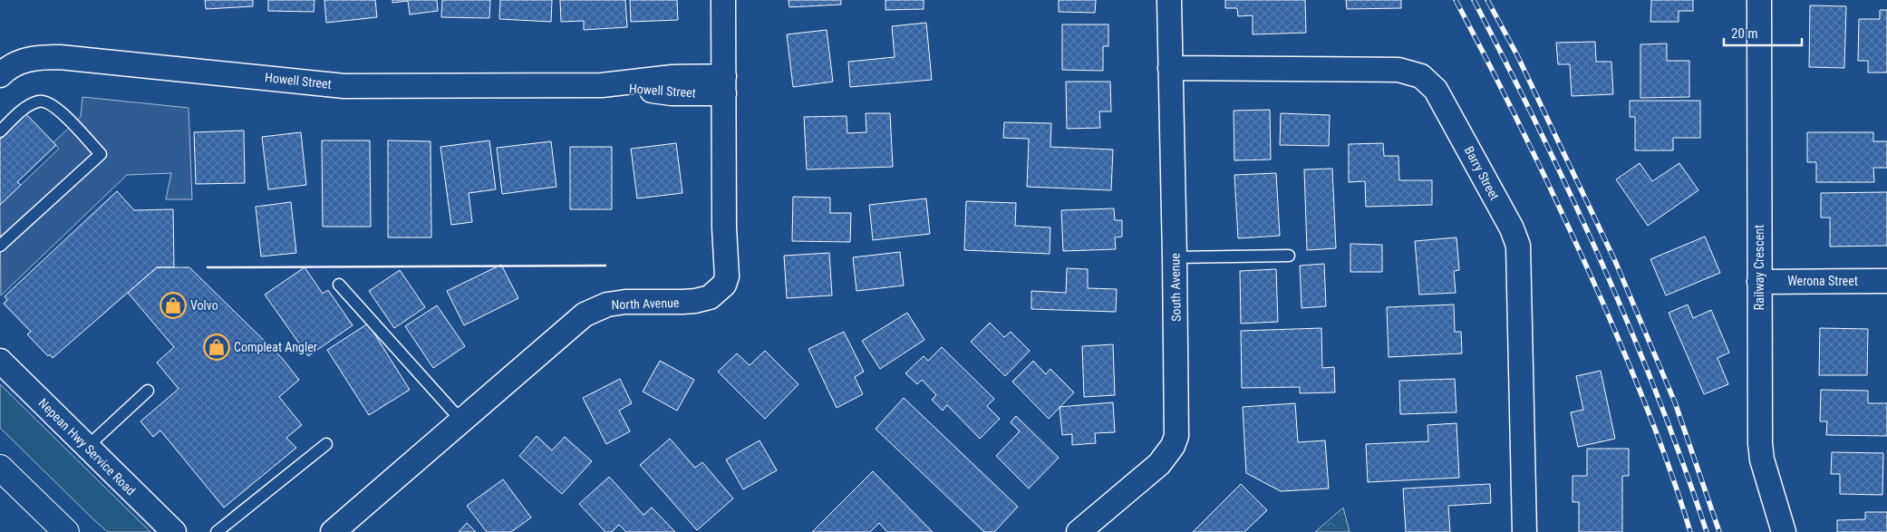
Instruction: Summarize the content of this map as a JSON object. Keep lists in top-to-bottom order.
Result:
{
  "streets": {
    "street": [
      "Howell Street",
      "Barry Street",
      "Railway Crescent",
      "Werona Street",
      "South Avenue",
      "North Avenue",
      "Nepean Hwy Service Road"
    ]
  },
  "crossings": [
    ["Howell Street", "North Avenue"],
    ["Barry Street", "South Avenue"],
    ["Railway Crescent", "Werona Street"]
  ],
  "places": {
    "shop": ["Volvo", "Compleat Angler"]
  },
  "scale_bar": "20 m"
}
